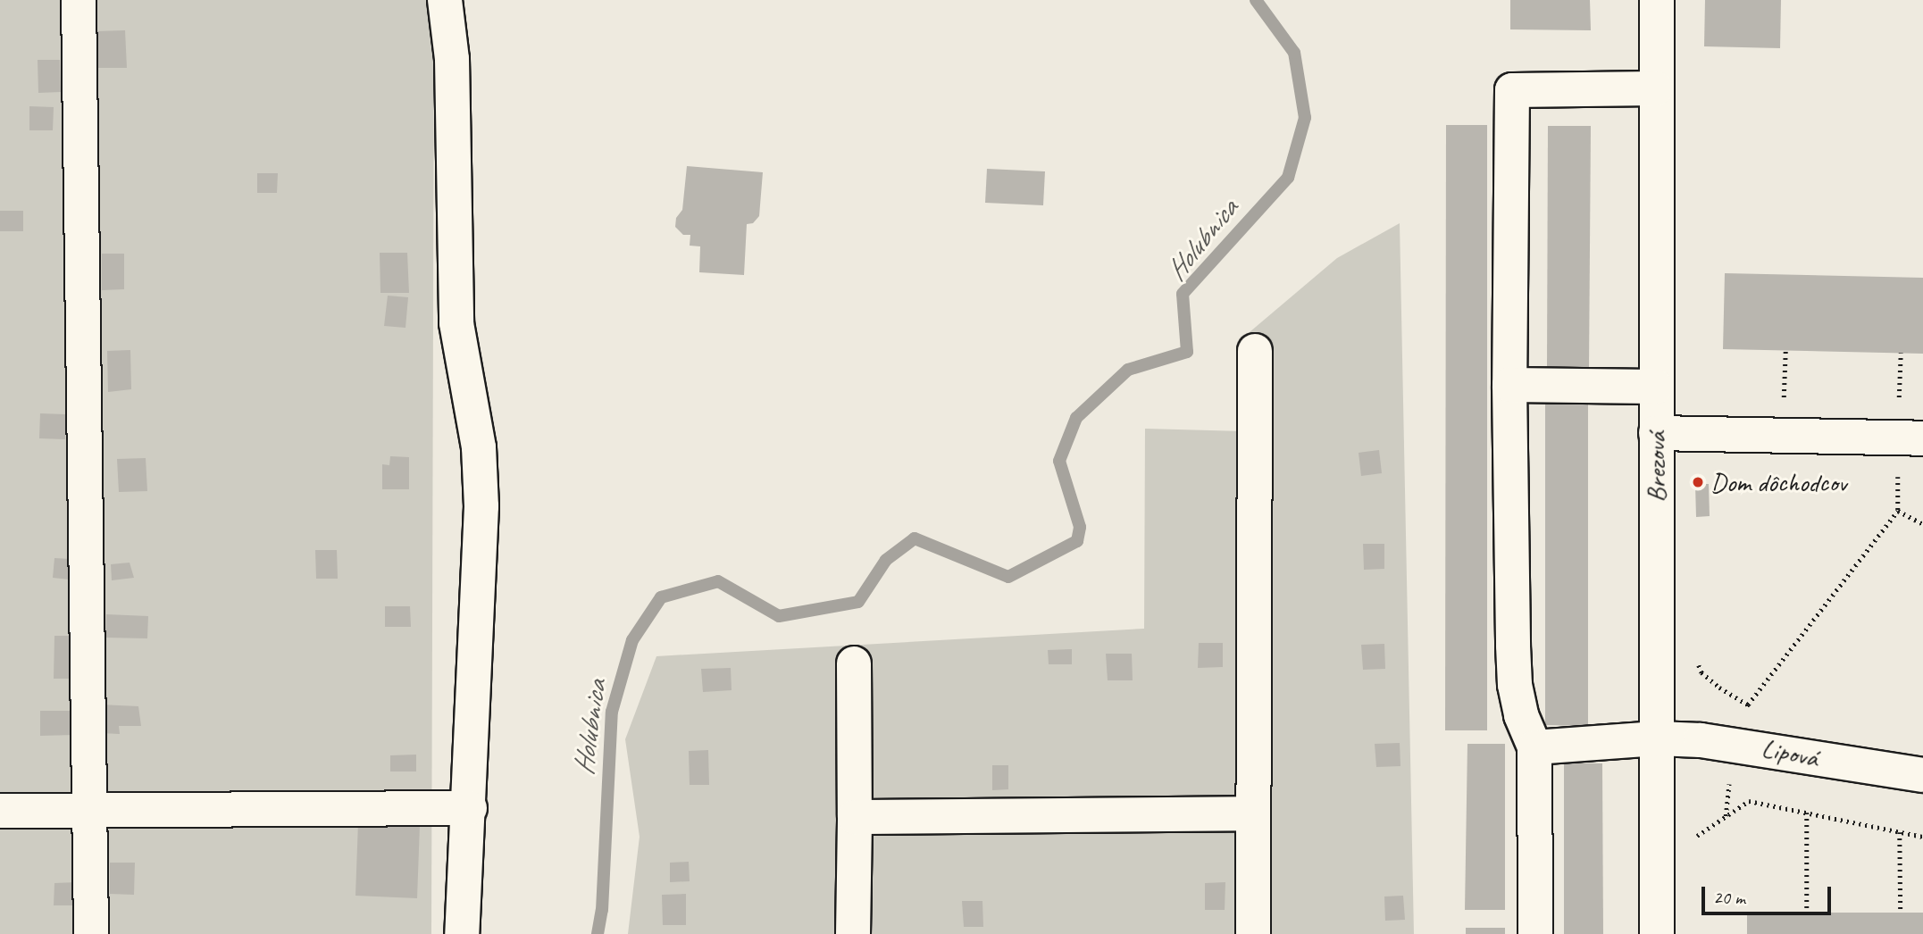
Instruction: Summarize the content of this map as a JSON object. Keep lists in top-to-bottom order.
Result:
{
  "streets": {
    "street": ["Brezová", "Lipová"]
  },
  "crossings": [
    ["Brezová", "Lipová"]
  ],
  "water": ["Holubnica"],
  "places": ["Dom dôchodcov"],
  "scale_bar": "20 m"
}
